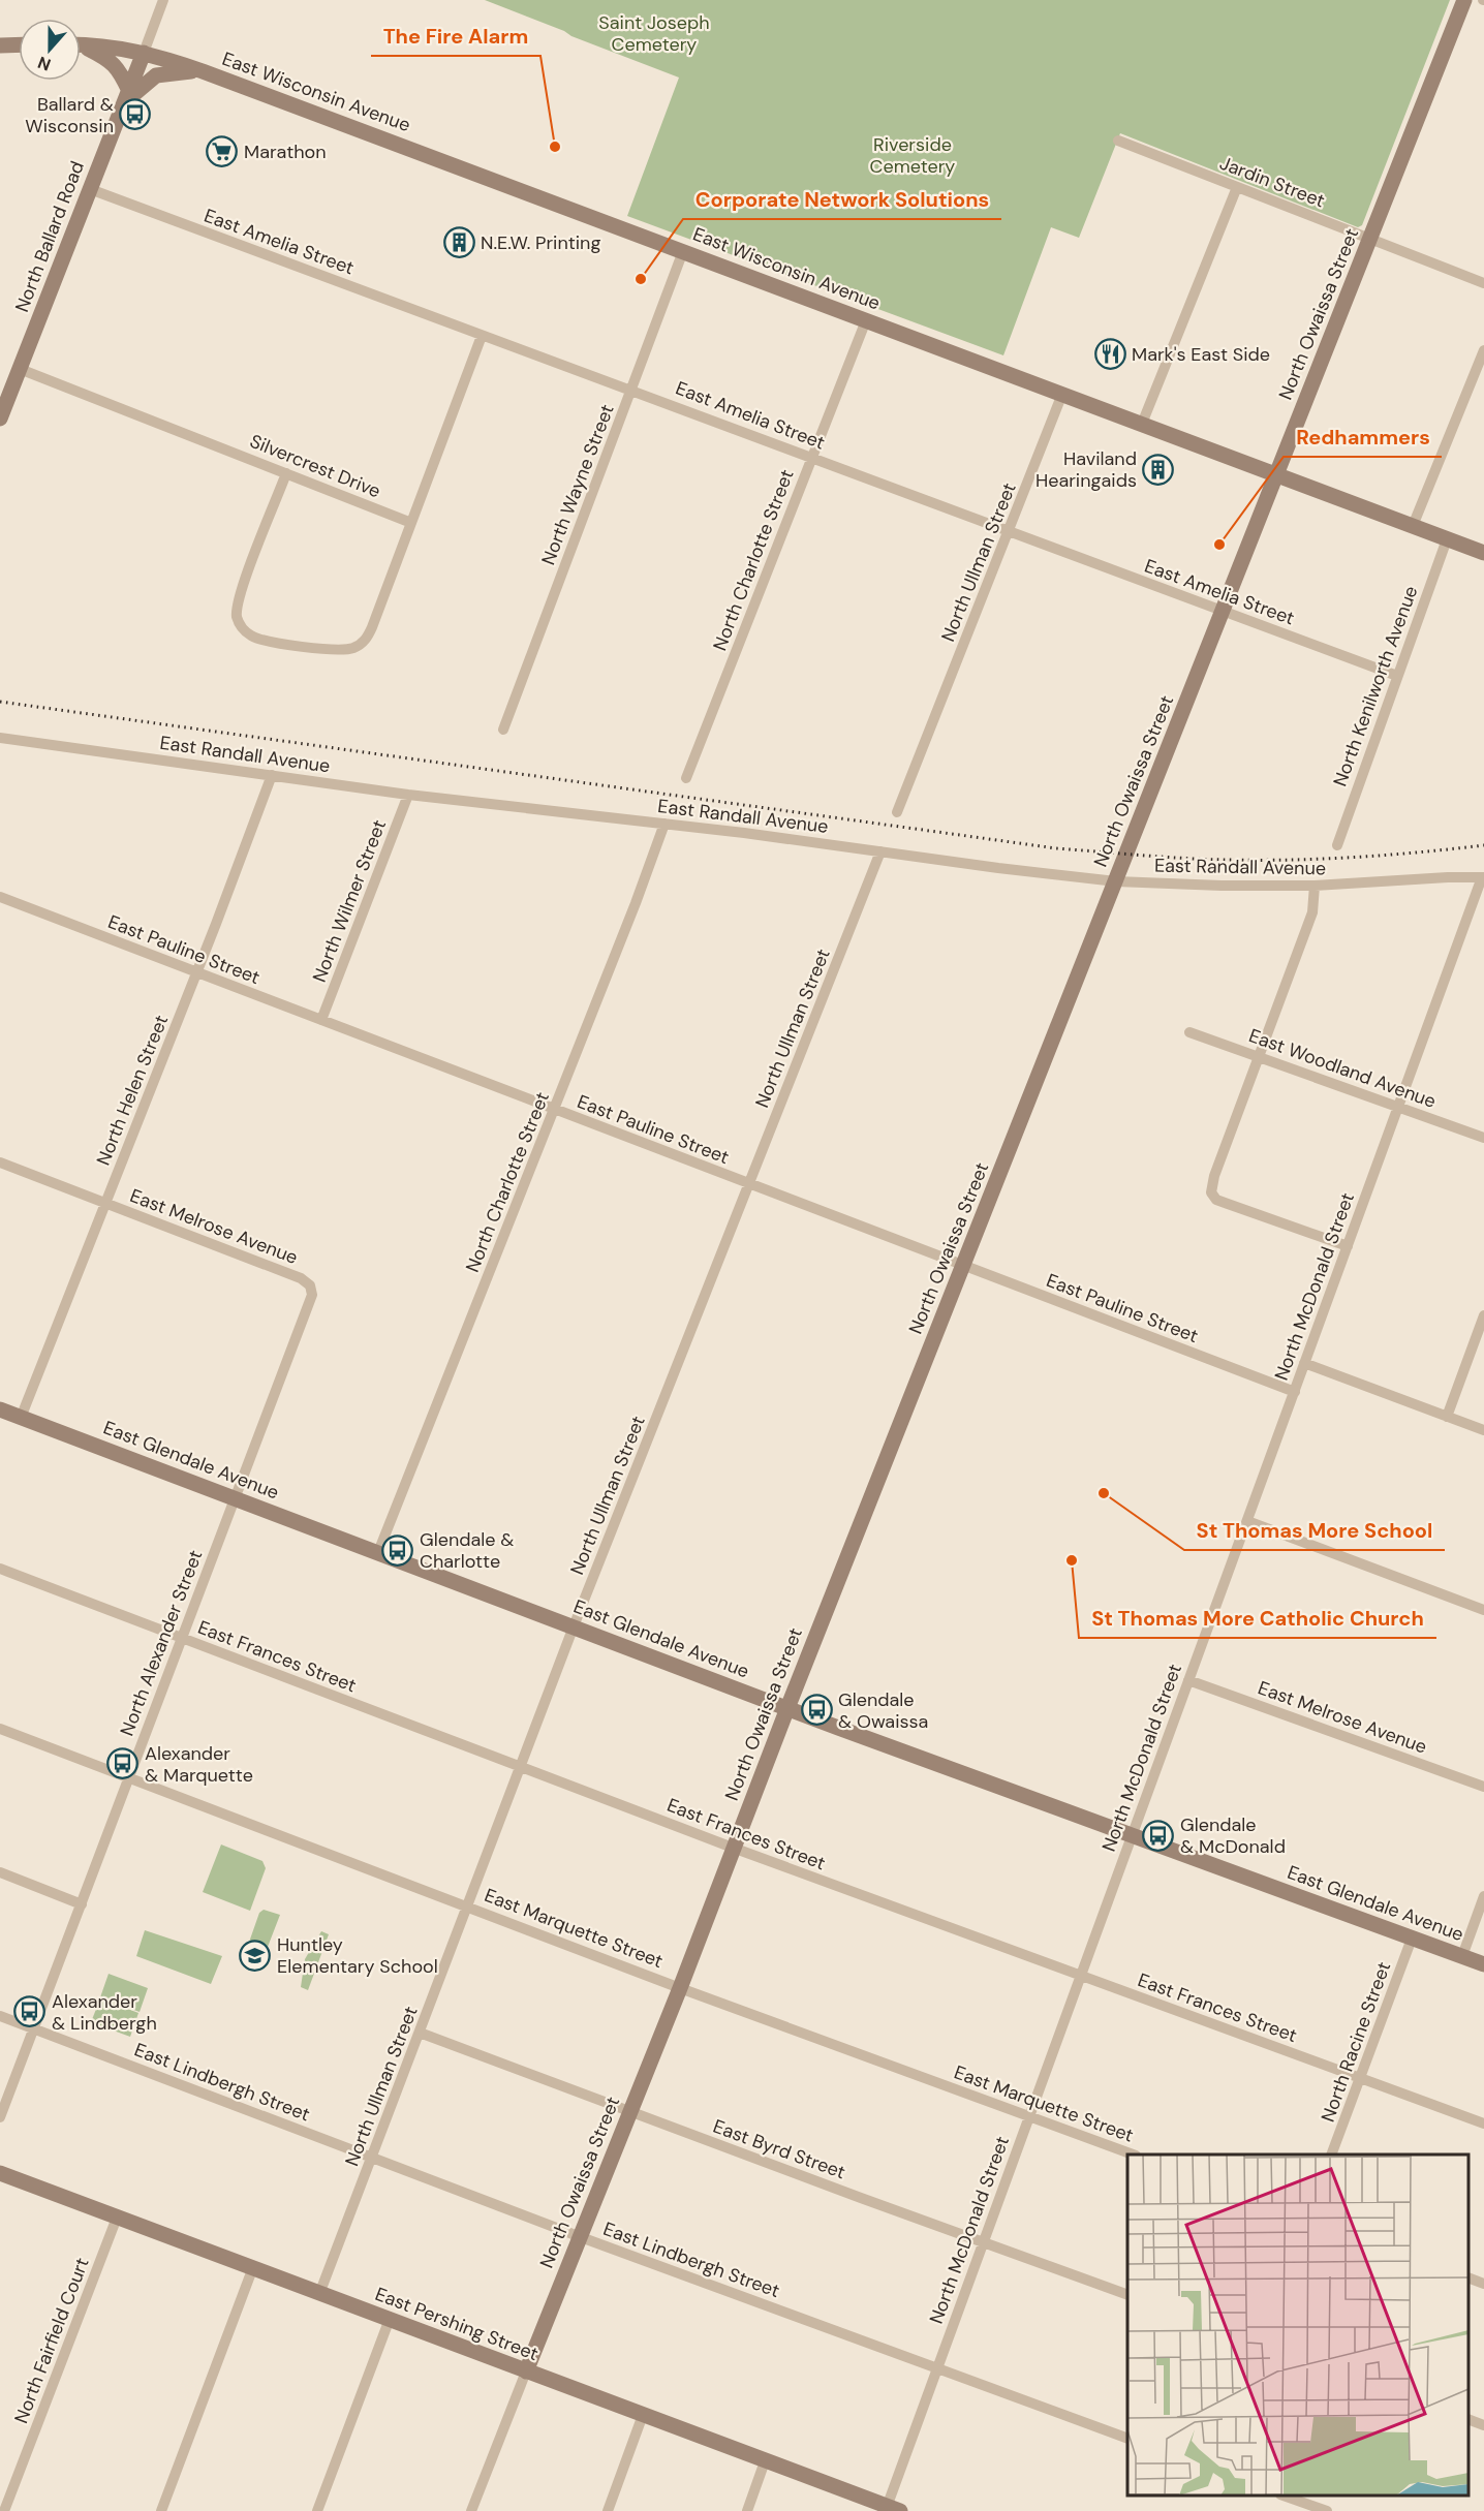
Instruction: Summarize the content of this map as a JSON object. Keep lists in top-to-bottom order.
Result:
{
  "streets": {
    "street": [
      "East Wisconsin Avenue",
      "Jardin Street",
      "North Ballard Road",
      "East Amelia Street",
      "North Owaissa Street",
      "Silvercrest Drive",
      "North Wayne Street",
      "North Charlotte Street",
      "North Ullman Street",
      "North Kenilworth Avenue",
      "East Randall Avenue",
      "North Wilmer Street",
      "East Pauline Street",
      "East Woodland Avenue",
      "North Helen Street",
      "East Melrose Avenue",
      "North McDonald Street",
      "East Glendale Avenue",
      "North Alexander Street",
      "East Frances Street",
      "East Marquette Street",
      "North Racine Street",
      "East Lindbergh Street",
      "East Byrd Street",
      "East Pershing Street",
      "North Fairfield Court"
    ]
  },
  "crossings": [
    ["East Wisconsin Avenue", "North Ballard Road"],
    ["East Wisconsin Avenue", "North Owaissa Street"],
    ["East Wisconsin Avenue", "North Wayne Street"],
    ["East Wisconsin Avenue", "North Charlotte Street"],
    ["East Wisconsin Avenue", "North Ullman Street"],
    ["East Wisconsin Avenue", "North Kenilworth Avenue"],
    ["Jardin Street", "North Owaissa Street"],
    ["North Ballard Road", "East Amelia Street"],
    ["North Ballard Road", "Silvercrest Drive"],
    ["East Amelia Street", "North Owaissa Street"],
    ["East Amelia Street", "North Wayne Street"],
    ["East Amelia Street", "North Charlotte Street"],
    ["East Amelia Street", "North Ullman Street"],
    ["East Amelia Street", "North Kenilworth Avenue"],
    ["North Owaissa Street", "East Randall Avenue"],
    ["North Owaissa Street", "East Pauline Street"],
    ["North Owaissa Street", "East Glendale Avenue"],
    ["North Owaissa Street", "East Frances Street"],
    ["North Owaissa Street", "East Marquette Street"],
    ["North Owaissa Street", "East Lindbergh Street"],
    ["North Owaissa Street", "East Byrd Street"],
    ["North Owaissa Street", "East Pershing Street"],
    ["North Charlotte Street", "East Randall Avenue"],
    ["North Charlotte Street", "East Pauline Street"],
    ["North Charlotte Street", "East Glendale Avenue"],
    ["North Ullman Street", "East Randall Avenue"],
    ["North Ullman Street", "East Pauline Street"],
    ["North Ullman Street", "East Glendale Avenue"],
    ["North Ullman Street", "East Frances Street"],
    ["North Ullman Street", "East Marquette Street"],
    ["North Ullman Street", "East Lindbergh Street"],
    ["North Ullman Street", "East Byrd Street"],
    ["North Ullman Street", "East Pershing Street"],
    ["East Randall Avenue", "North Wilmer Street"],
    ["East Randall Avenue", "North Helen Street"],
    ["East Randall Avenue", "North McDonald Street"],
    ["North Wilmer Street", "East Pauline Street"],
    ["East Pauline Street", "North Helen Street"],
    ["East Pauline Street", "North McDonald Street"],
    ["East Woodland Avenue", "North McDonald Street"],
    ["North Helen Street", "East Melrose Avenue"],
    ["North Helen Street", "East Glendale Avenue"],
    ["East Melrose Avenue", "North McDonald Street"],
    ["East Melrose Avenue", "North Alexander Street"],
    ["North McDonald Street", "East Glendale Avenue"],
    ["North McDonald Street", "East Frances Street"],
    ["North McDonald Street", "East Marquette Street"],
    ["North McDonald Street", "East Lindbergh Street"],
    ["North McDonald Street", "East Byrd Street"],
    ["North McDonald Street", "East Pershing Street"],
    ["East Glendale Avenue", "North Alexander Street"],
    ["East Glendale Avenue", "North Racine Street"],
    ["North Alexander Street", "East Frances Street"],
    ["North Alexander Street", "East Marquette Street"],
    ["North Alexander Street", "East Lindbergh Street"],
    ["East Frances Street", "North Racine Street"],
    ["East Pershing Street", "North Fairfield Court"]
  ],
  "parks": ["Saint Joseph Cemetery", "Riverside Cemetery"],
  "places": {
    "bus stop": [
      "Ballard & Wisconsin",
      "Glendale & Charlotte",
      "Glendale & Owaissa",
      "Alexander & Marquette",
      "Glendale & McDonald",
      "Alexander & Lindbergh"
    ],
    "other": [
      "The Fire Alarm",
      "Corporate Network Solutions",
      "Redhammers",
      "St Thomas More School",
      "St Thomas More Catholic Church"
    ],
    "supermarket": ["Marathon"],
    "building": ["N.E.W. Printing", "Haviland Hearingaids"],
    "restaurant": ["Mark's East Side"],
    "school or university": ["Huntley Elementary School"]
  },
  "north": "bottom"
}
